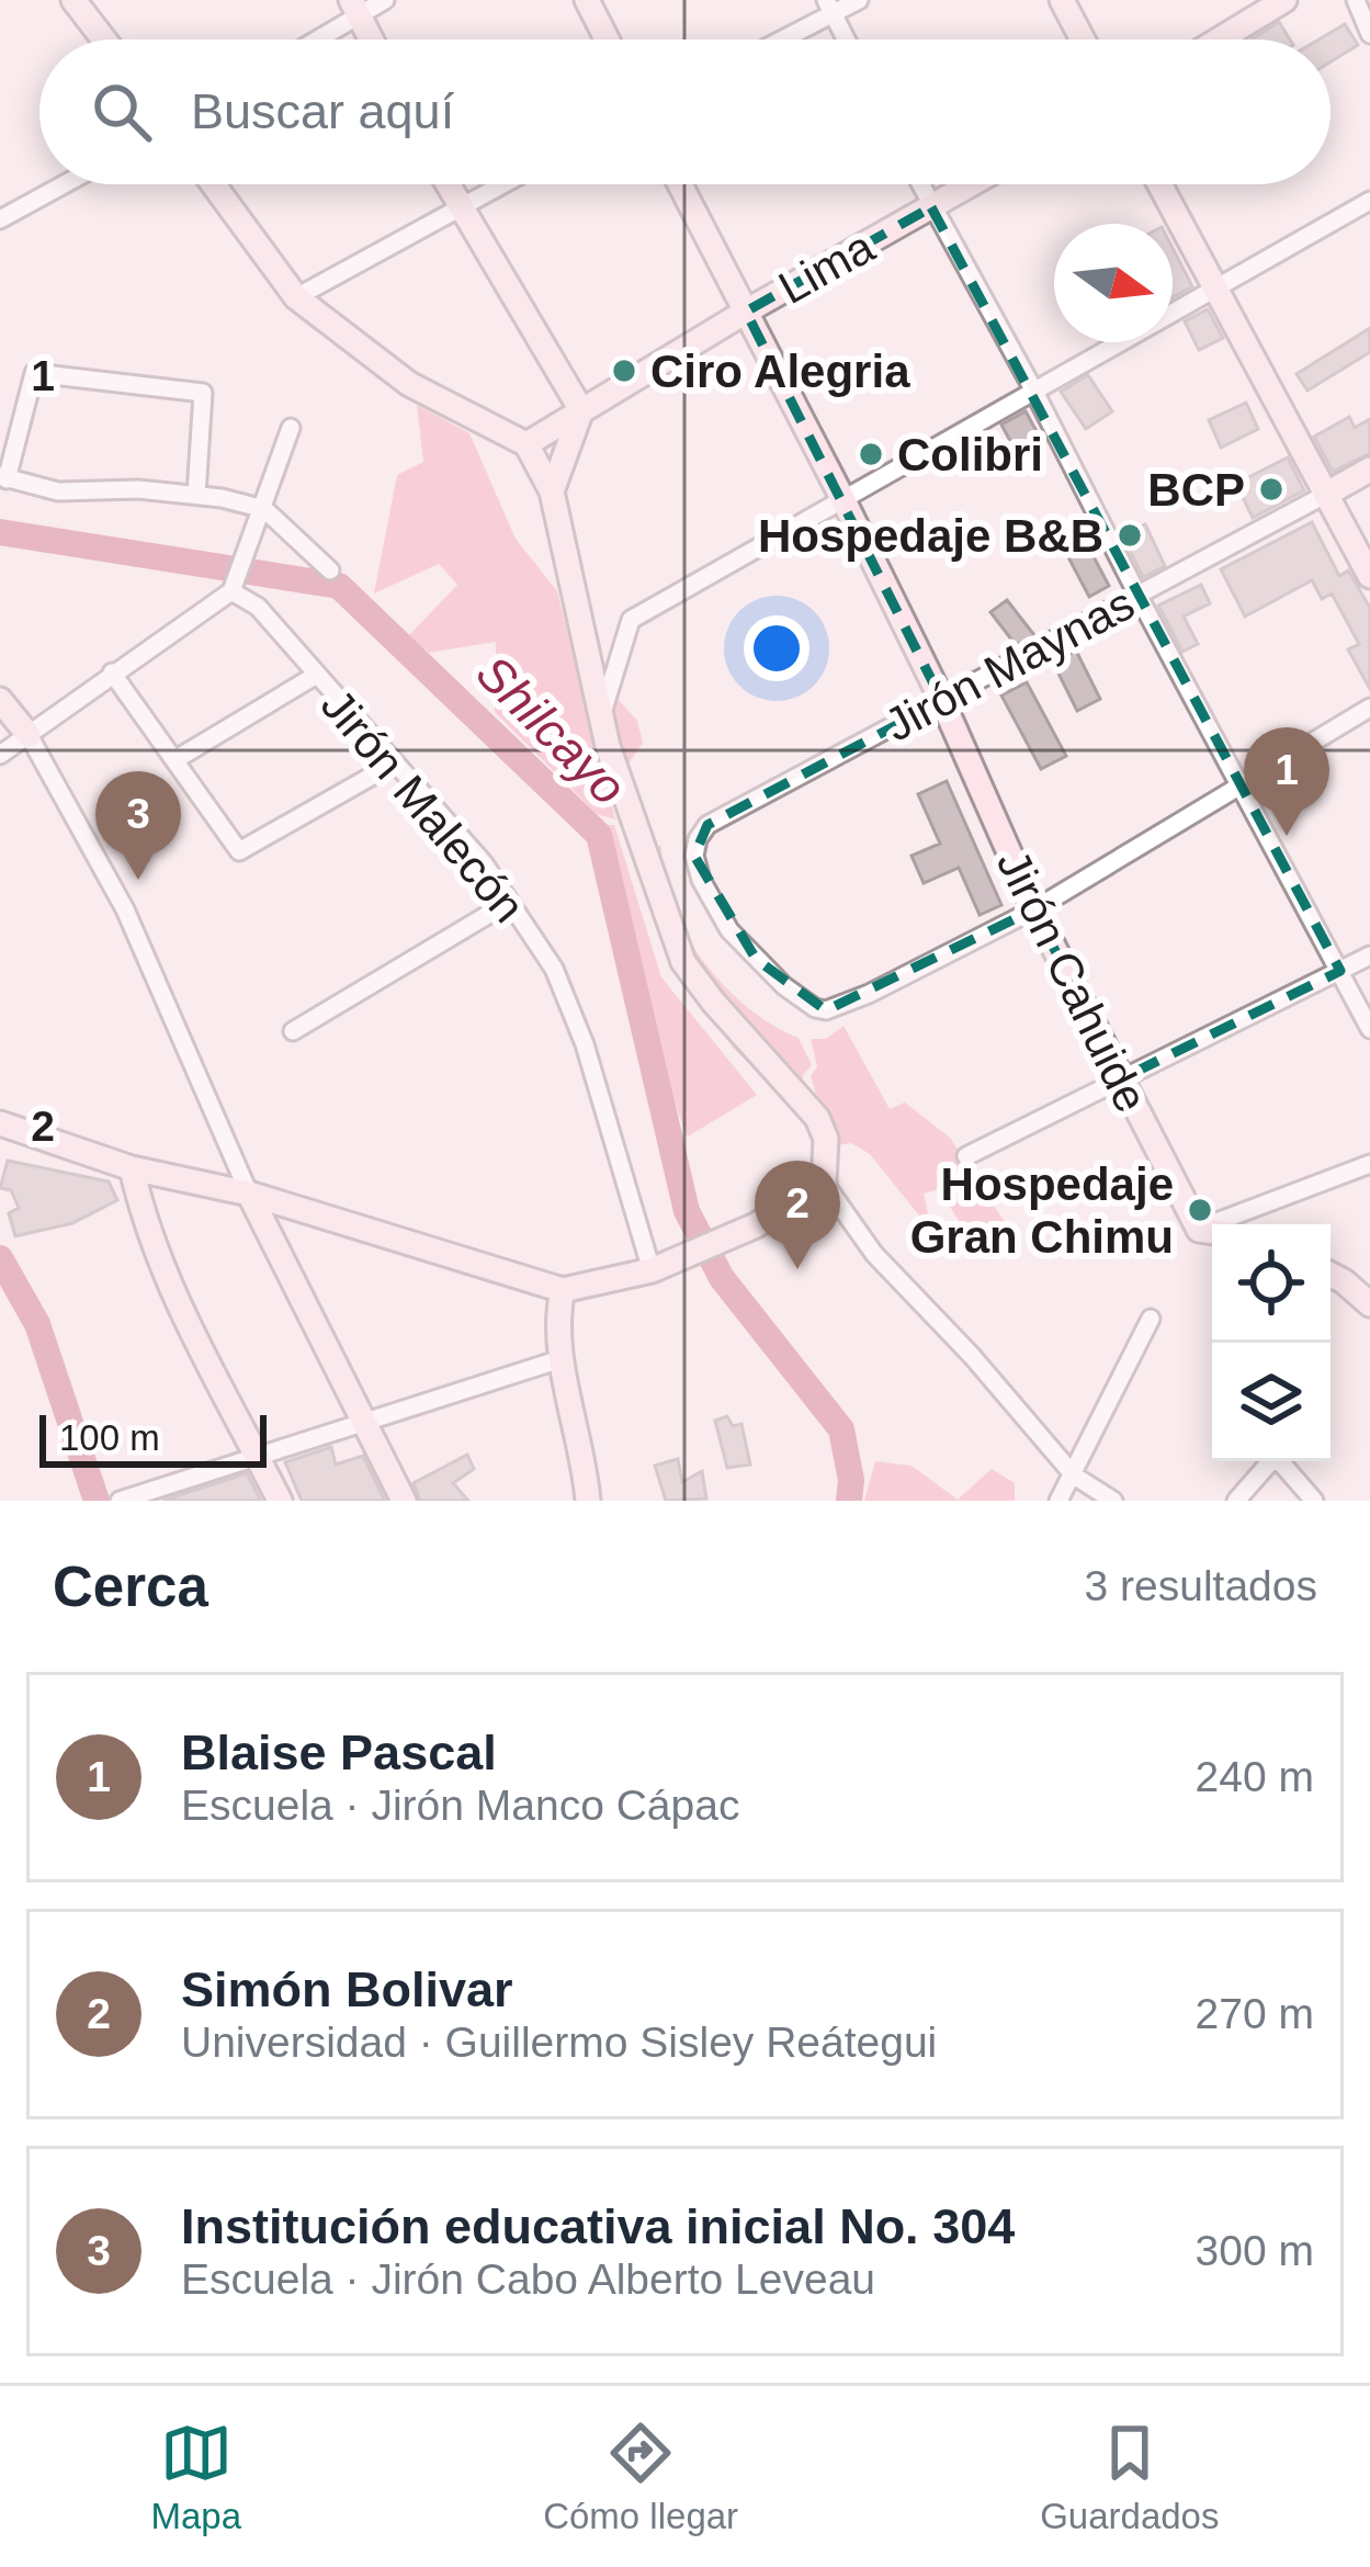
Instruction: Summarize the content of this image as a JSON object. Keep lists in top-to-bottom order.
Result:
{
  "streets": {
    "street": [
      "Lima",
      "Jirón Maynas",
      "Jirón Malecón",
      "Jirón Cahuide"
    ]
  },
  "crossings": [
    ["Lima", "Jirón Cahuide"],
    ["Jirón Maynas", "Jirón Cahuide"]
  ],
  "water": ["Shilcayo"],
  "places": [
    "Ciro Alegria",
    "Colibri",
    "BCP",
    "Hospedaje B&B",
    "Hospedaje Gran Chimu"
  ],
  "scale_bar": "100 m",
  "north": "right",
  "page": {
    "search": "Buscar aquí",
    "pins": ["1", "3", "2"],
    "scale": "100 m",
    "heading": ["Cerca", "3 resultados"],
    "list": [
      {
        "mark": "1",
        "name": "Blaise Pascal",
        "note": "Escuela · Jirón Manco Cápac",
        "value": "240 m"
      },
      {
        "mark": "2",
        "name": "Simón Bolivar",
        "note": "Universidad · Guillermo Sisley Reátegui",
        "value": "270 m"
      },
      {
        "mark": "3",
        "name": "Institución educativa inicial No. 304",
        "note": "Escuela · Jirón Cabo Alberto Leveau",
        "value": "300 m"
      }
    ],
    "nav": ["Mapa", "Cómo llegar", "Guardados"]
  },
  "grid": {
    "rows": ["1", "2"]
  }
}
